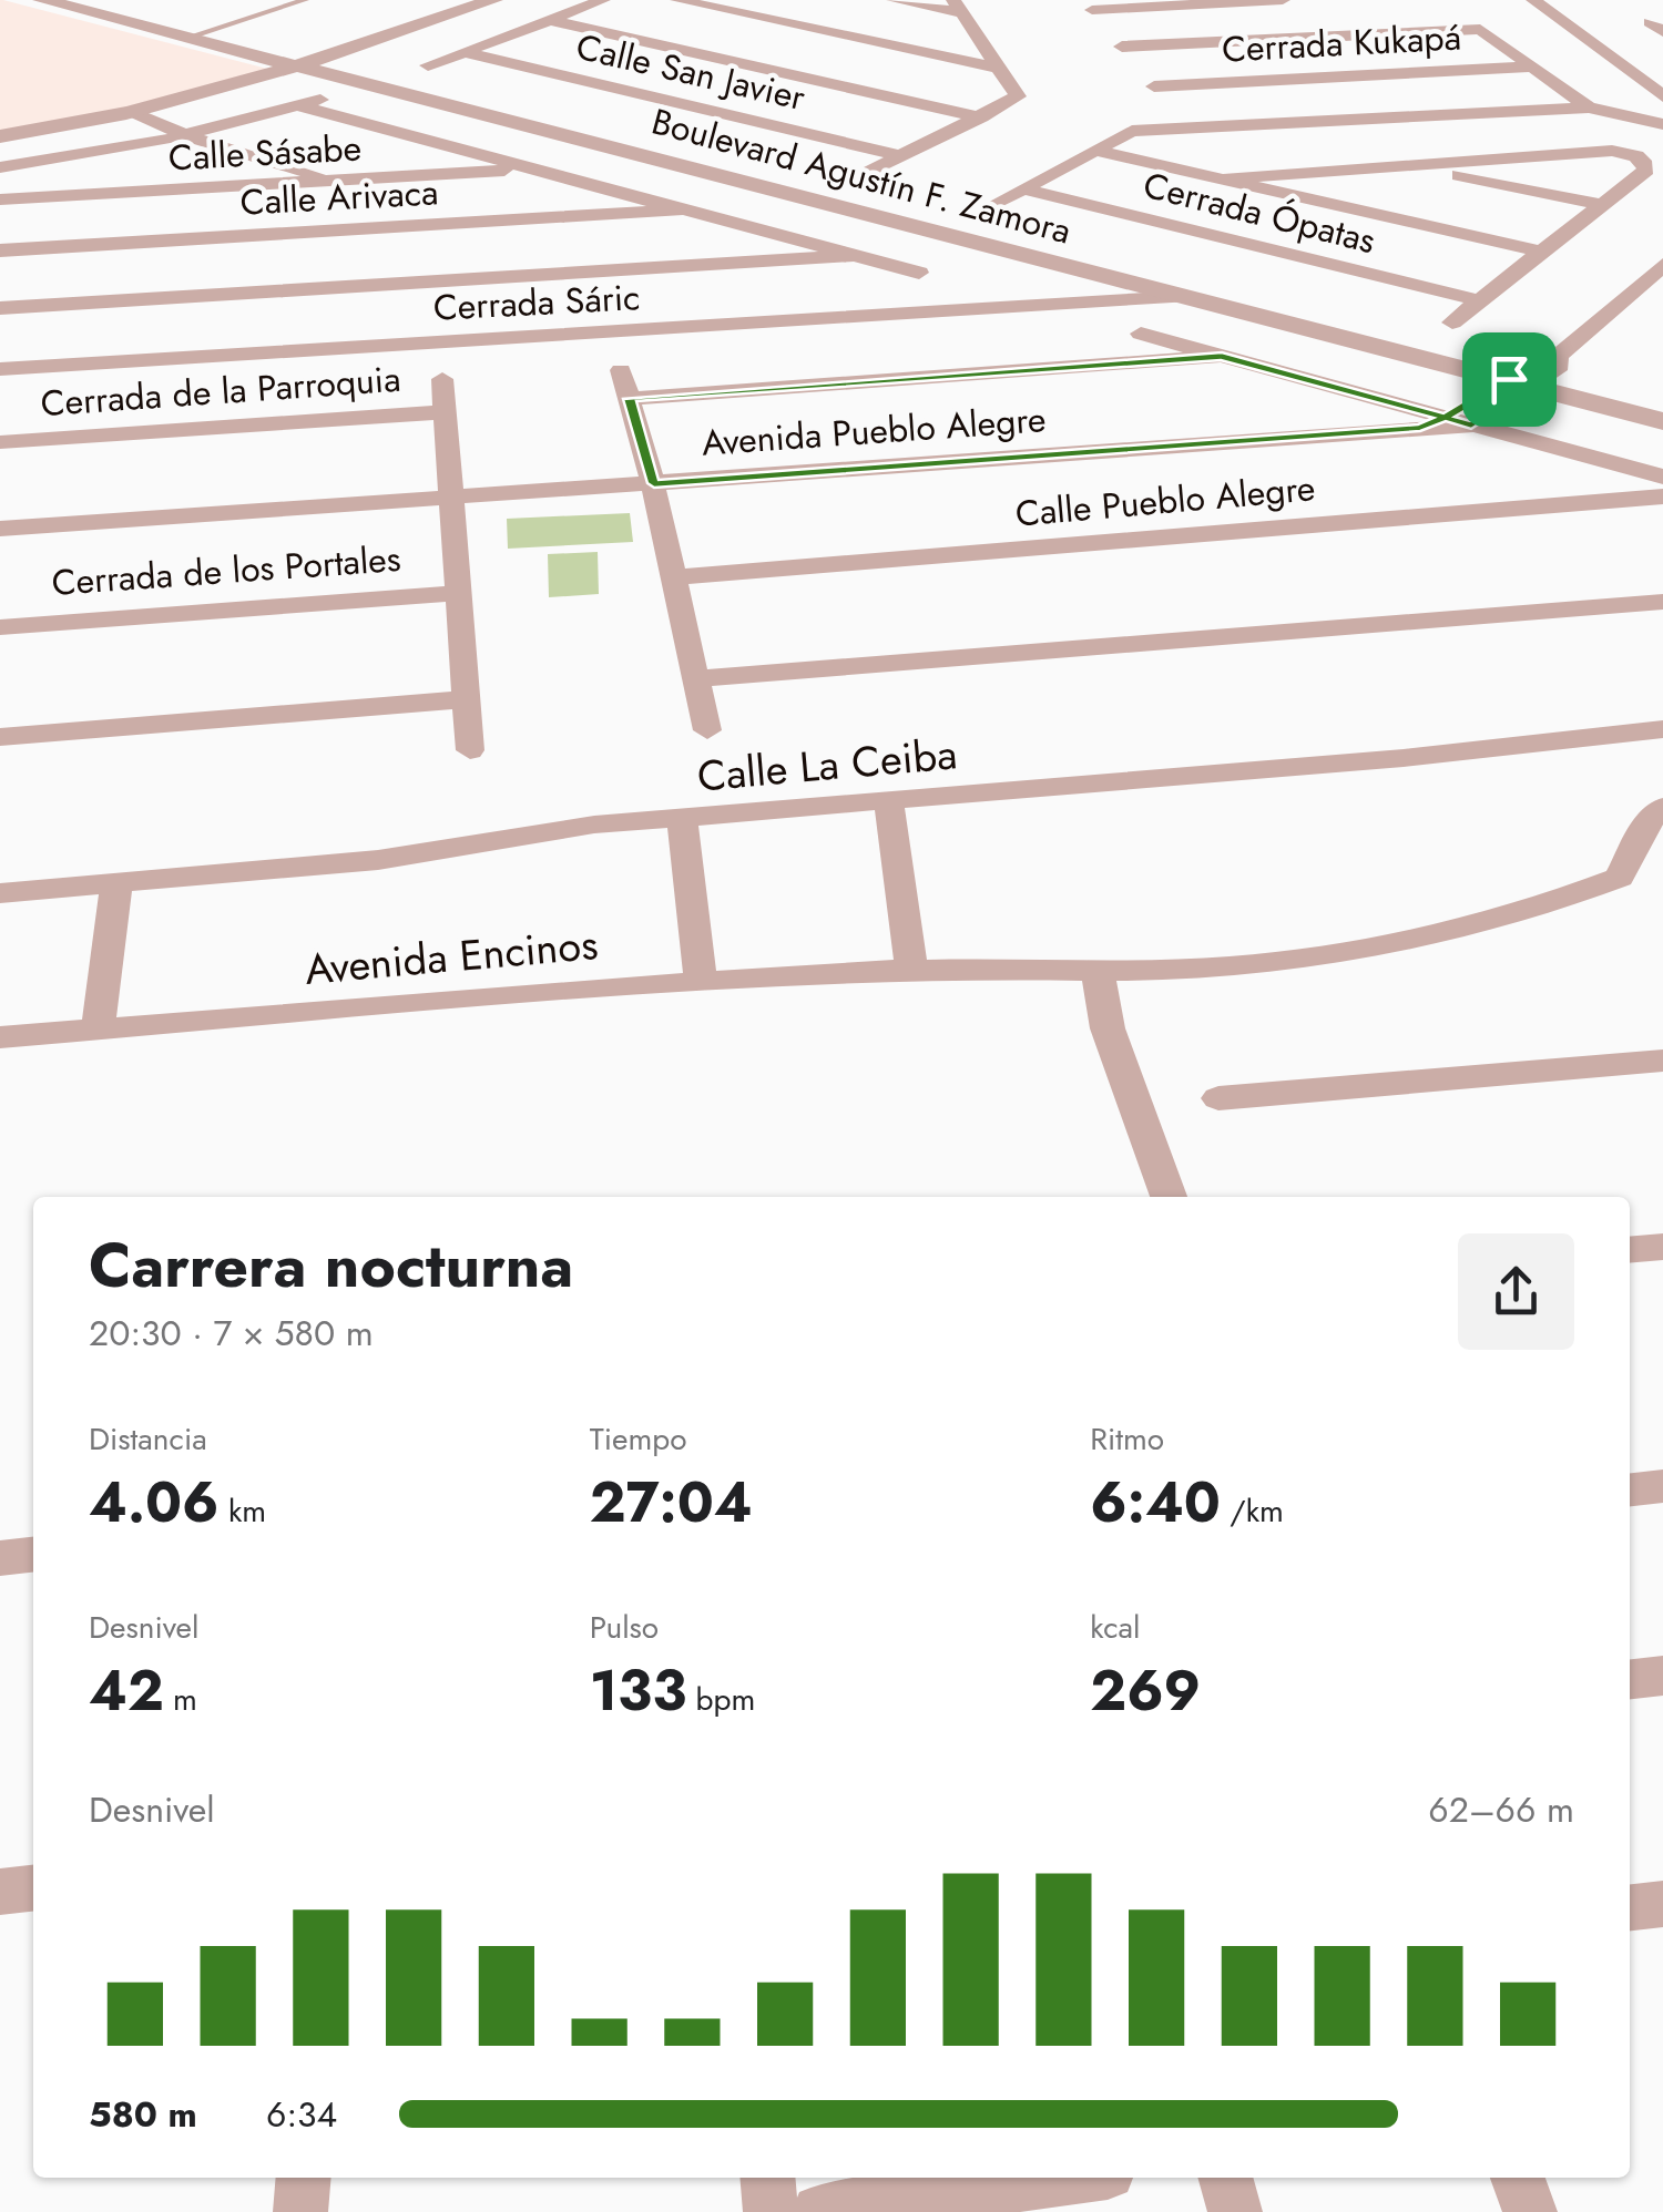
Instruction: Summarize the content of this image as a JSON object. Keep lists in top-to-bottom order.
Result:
{
  "streets": {
    "street": [
      "Cerrada Kukapá",
      "Calle San Javier",
      "Calle Sásabe",
      "Boulevard Agustín F. Zamora",
      "Calle Arivaca",
      "Cerrada Ópatas",
      "Cerrada Sáric",
      "Cerrada de la Parroquia",
      "Avenida Pueblo Alegre",
      "Calle Pueblo Alegre",
      "Cerrada de los Portales",
      "Calle La Ceiba",
      "Avenida Encinos"
    ]
  },
  "crossings": [
    ["Cerrada Kukapá", "Cerrada Ópatas"],
    ["Calle Sásabe", "Calle Arivaca"],
    ["Calle Sásabe", "Cerrada Sáric"],
    ["Boulevard Agustín F. Zamora", "Cerrada Sáric"],
    ["Boulevard Agustín F. Zamora", "Avenida Pueblo Alegre"],
    ["Calle Arivaca", "Cerrada Sáric"],
    ["Cerrada de la Parroquia", "Cerrada de los Portales"],
    ["Avenida Pueblo Alegre", "Cerrada de los Portales"]
  ],
  "page": {
    "heading": ["Carrera nocturna", "20:30 · 7 × 580 m"],
    "stats": [
      ["Distancia", "4.06 km"],
      ["Tiempo", "27:04"],
      ["Ritmo", "6:40 /km"],
      ["Desnivel", "42 m"],
      ["Pulso", "133 bpm"],
      ["kcal", "269"]
    ],
    "chart": ["Desnivel", "62–66 m"],
    "list": [
      {
        "name": "580 m",
        "note": "6:34"
      }
    ]
  }
}
